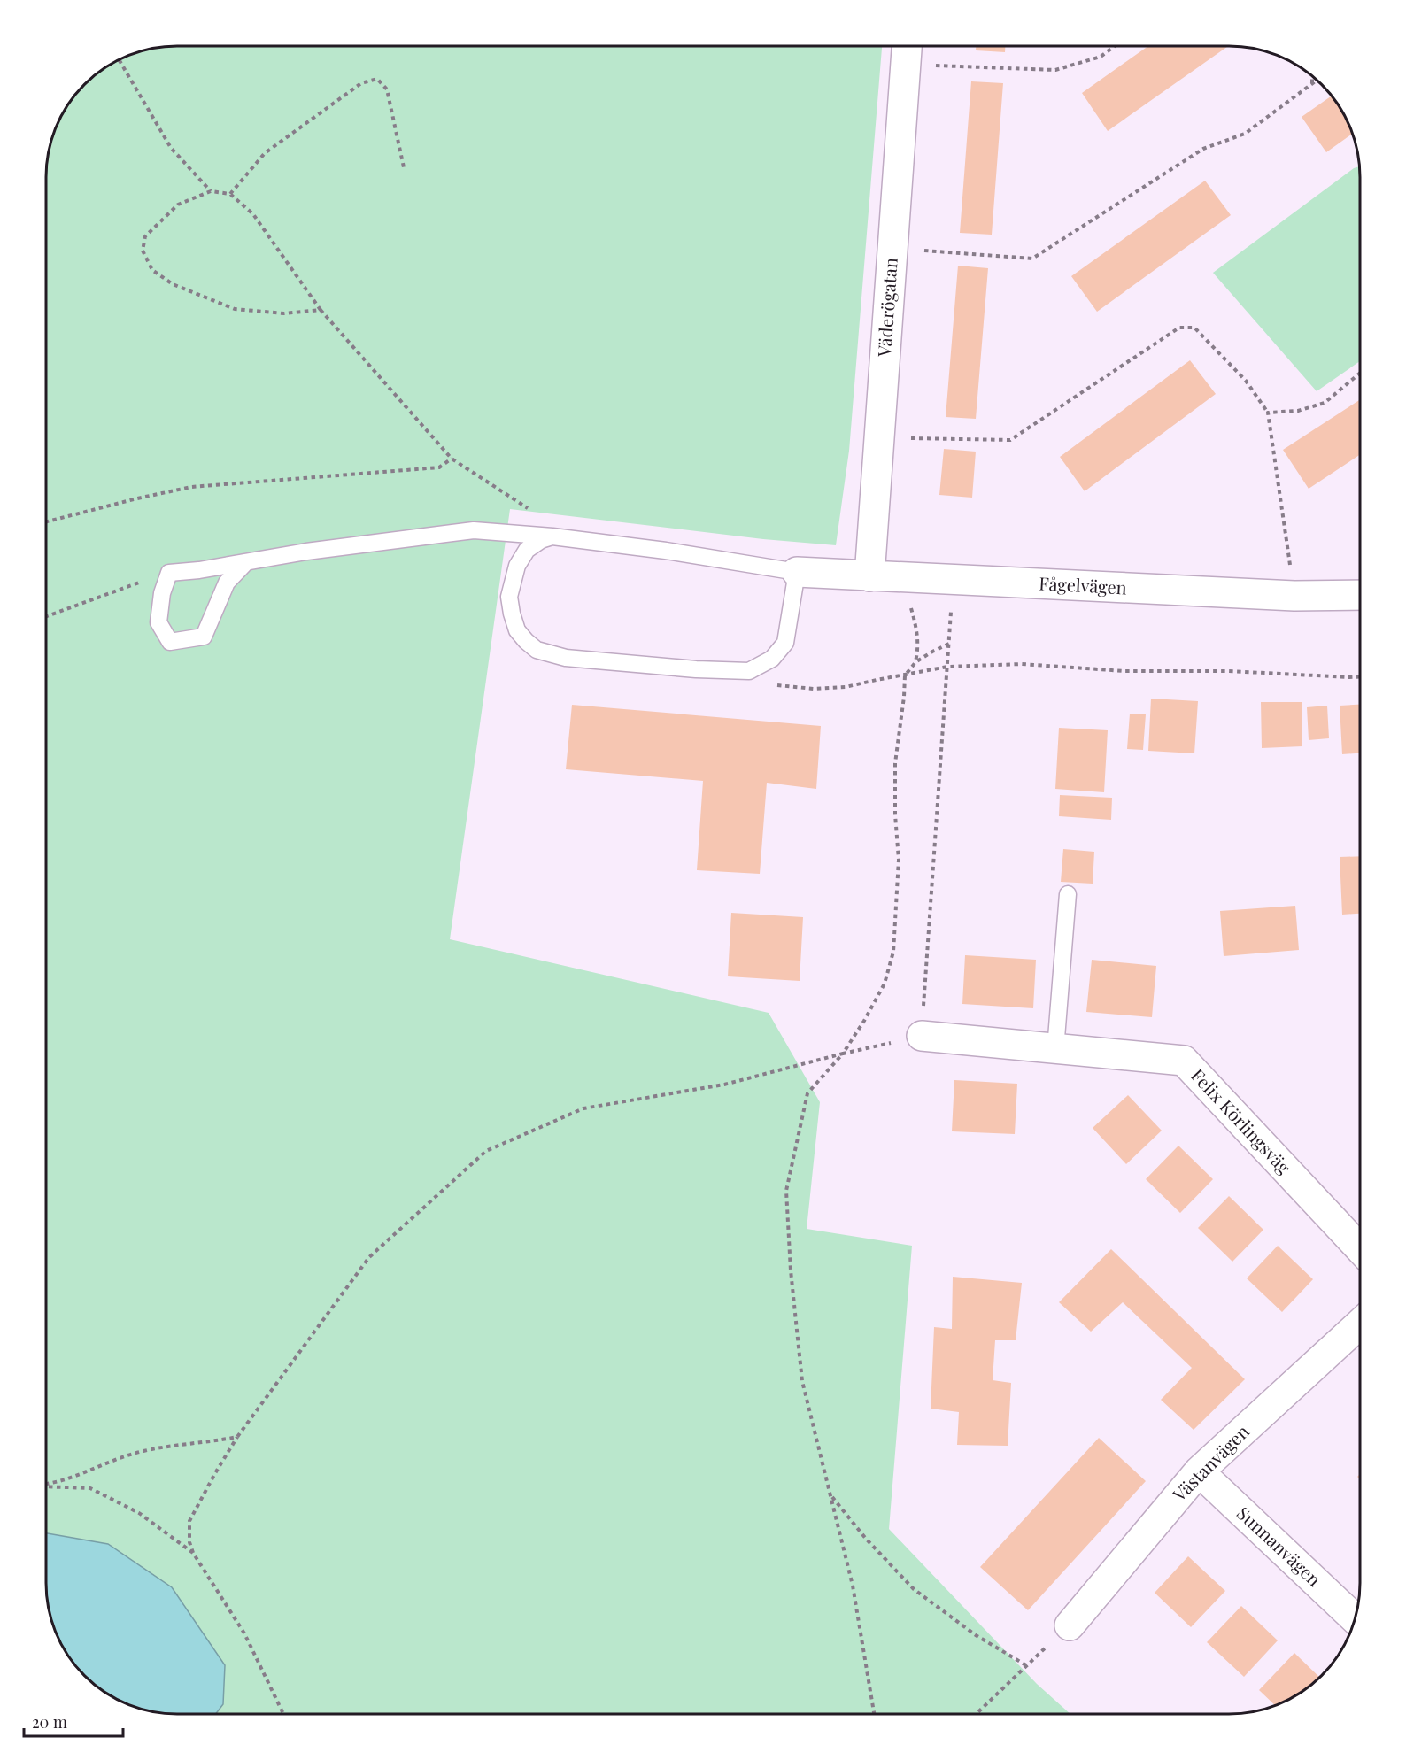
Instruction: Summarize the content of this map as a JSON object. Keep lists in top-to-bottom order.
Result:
{
  "streets": {
    "street": [
      "Väderögatan",
      "Fågelvägen",
      "Felix Körlingsväg",
      "Västanvägen",
      "Sunnanvägen"
    ]
  },
  "crossings": [
    ["Väderögatan", "Fågelvägen"],
    ["Västanvägen", "Sunnanvägen"]
  ],
  "scale_bar": "20 m"
}
